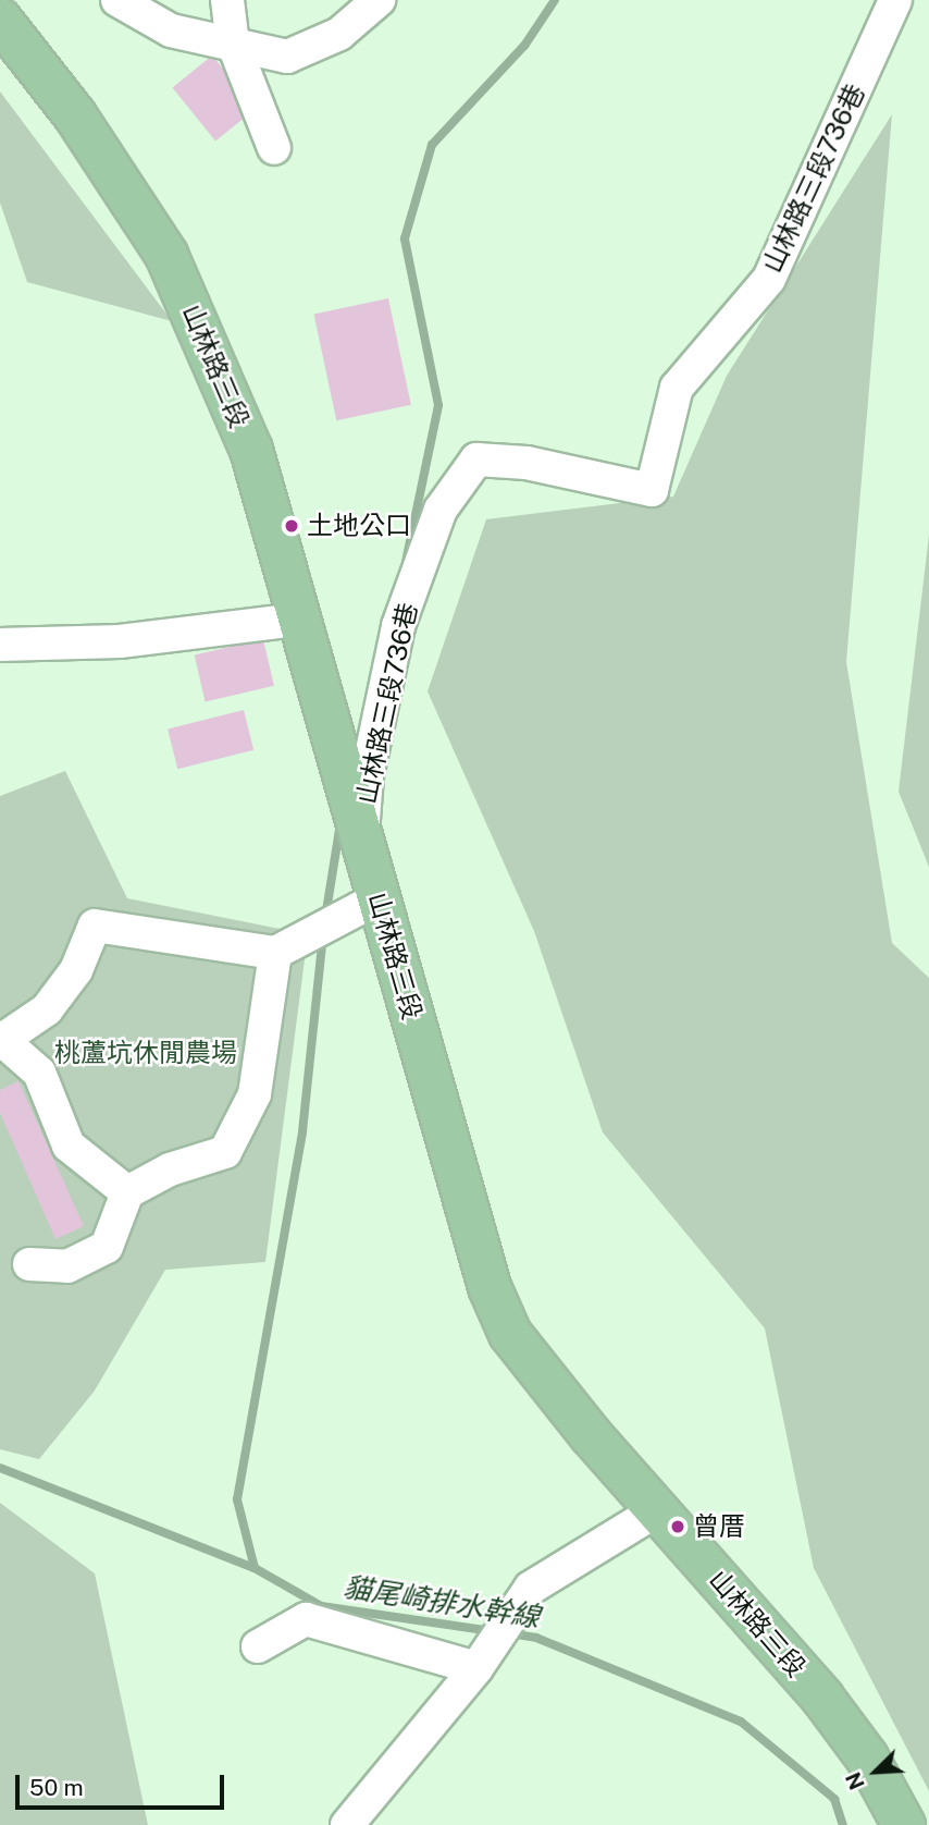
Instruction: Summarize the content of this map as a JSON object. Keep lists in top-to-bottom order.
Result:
{
  "streets": {
    "main road": ["山林路三段"],
    "lane": ["山林路三段736巷"]
  },
  "crossings": [
    ["山林路三段736巷", "山林路三段"]
  ],
  "water": ["貓尾崎排水幹線"],
  "parks": ["桃蘆坑休閒農場"],
  "places": ["土地公口", "曾厝"],
  "scale_bar": "50 m",
  "north": "bottom left"
}
